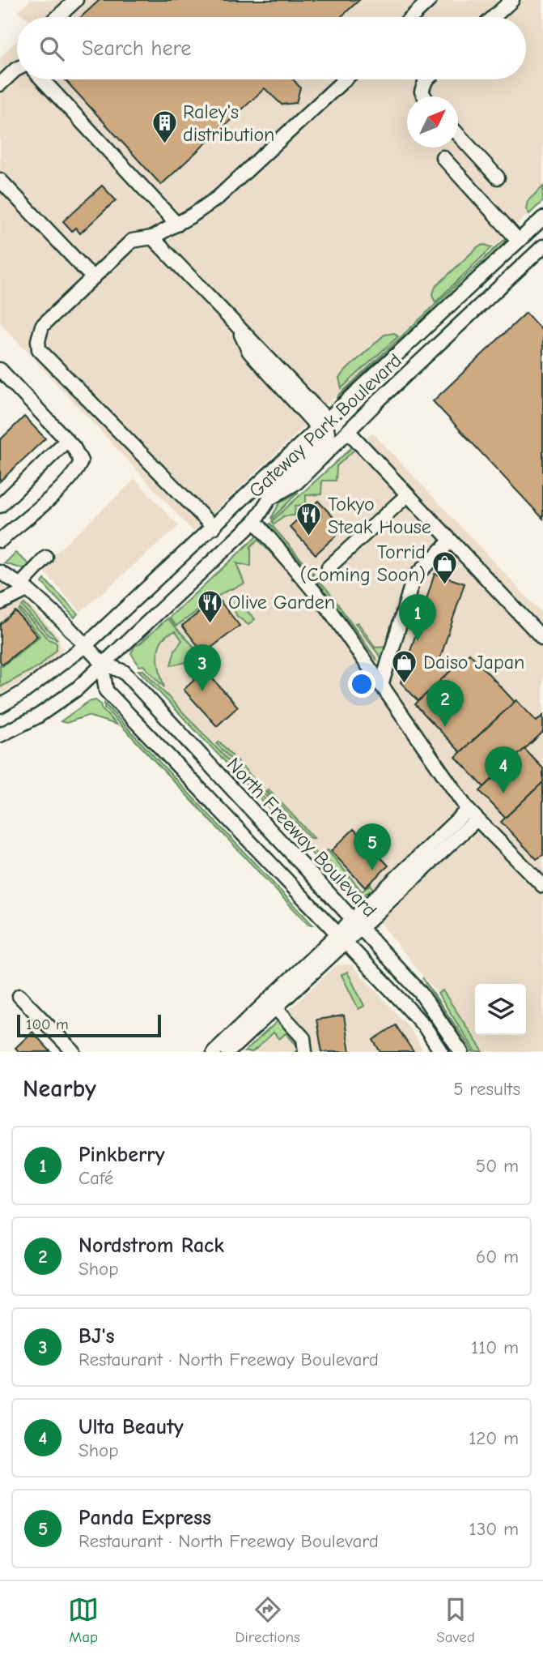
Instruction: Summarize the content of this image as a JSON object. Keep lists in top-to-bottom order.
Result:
{
  "streets": {
    "street": ["Gateway Park Boulevard", "North Freeway Boulevard"]
  },
  "crossings": [
    ["Gateway Park Boulevard", "North Freeway Boulevard"]
  ],
  "places": {
    "building": ["Raley's distribution"],
    "restaurant": ["Tokyo Steak House", "Olive Garden"],
    "shop": ["Torrid (Coming Soon)", "Daiso Japan"]
  },
  "scale_bar": "100 m",
  "north": "top right",
  "page": {
    "search": "Search here",
    "pins": [
      "1",
      "3",
      "2",
      "4",
      "5"
    ],
    "scale": "100 m",
    "heading": ["Nearby", "5 results"],
    "list": [
      {
        "mark": "1",
        "name": "Pinkberry",
        "note": "Café",
        "value": "50 m"
      },
      {
        "mark": "2",
        "name": "Nordstrom Rack",
        "note": "Shop",
        "value": "60 m"
      },
      {
        "mark": "3",
        "name": "BJ's",
        "note": "Restaurant · North Freeway Boulevard",
        "value": "110 m"
      },
      {
        "mark": "4",
        "name": "Ulta Beauty",
        "note": "Shop",
        "value": "120 m"
      },
      {
        "mark": "5",
        "name": "Panda Express",
        "note": "Restaurant · North Freeway Boulevard",
        "value": "130 m"
      }
    ],
    "nav": ["Map", "Directions", "Saved"]
  }
}
